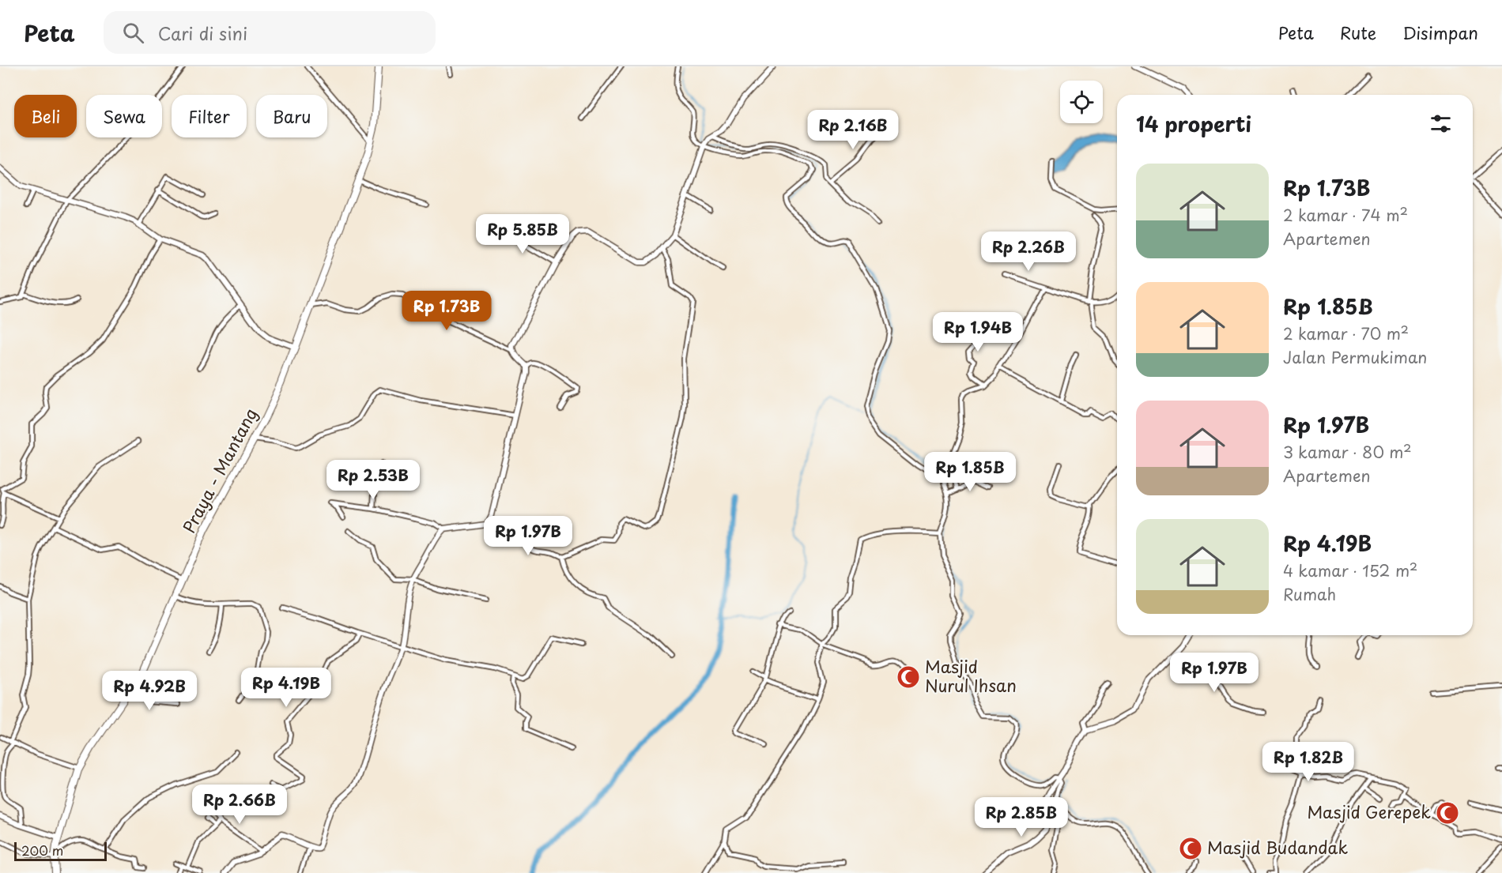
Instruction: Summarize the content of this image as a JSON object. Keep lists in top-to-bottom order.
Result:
{
  "streets": {
    "main road": ["Praya - Mantang"]
  },
  "places": {
    "mosque": ["Masjid Nurul Ihsan", "Masjid Gerepek", "Masjid Budandak"]
  },
  "scale_bar": "200 m",
  "page": {
    "header": "Peta",
    "search": "Cari di sini",
    "nav": ["Peta", "Rute", "Disimpan"],
    "chip": [
      "Beli",
      "Sewa",
      "Filter",
      "Baru"
    ],
    "heading": "14 properti",
    "price": [
      "Rp 2.16B",
      "Rp 5.85B",
      "Rp 2.26B",
      "Rp 1.73B",
      "Rp 1.94B",
      "Rp 1.85B",
      "Rp 2.53B",
      "Rp 1.97B",
      "Rp 1.97B",
      "Rp 4.19B",
      "Rp 4.92B",
      "Rp 1.82B",
      "Rp 2.66B",
      "Rp 2.85B"
    ],
    "list": [
      {
        "name": "Rp 1.73B",
        "note": "2 kamar · 74 m² · Apartemen"
      },
      {
        "name": "Rp 1.85B",
        "note": "2 kamar · 70 m² · Jalan Permukiman"
      },
      {
        "name": "Rp 1.97B",
        "note": "3 kamar · 80 m² · Apartemen"
      },
      {
        "name": "Rp 4.19B",
        "note": "4 kamar · 152 m² · Rumah"
      }
    ],
    "scale": "200 m"
  }
}
